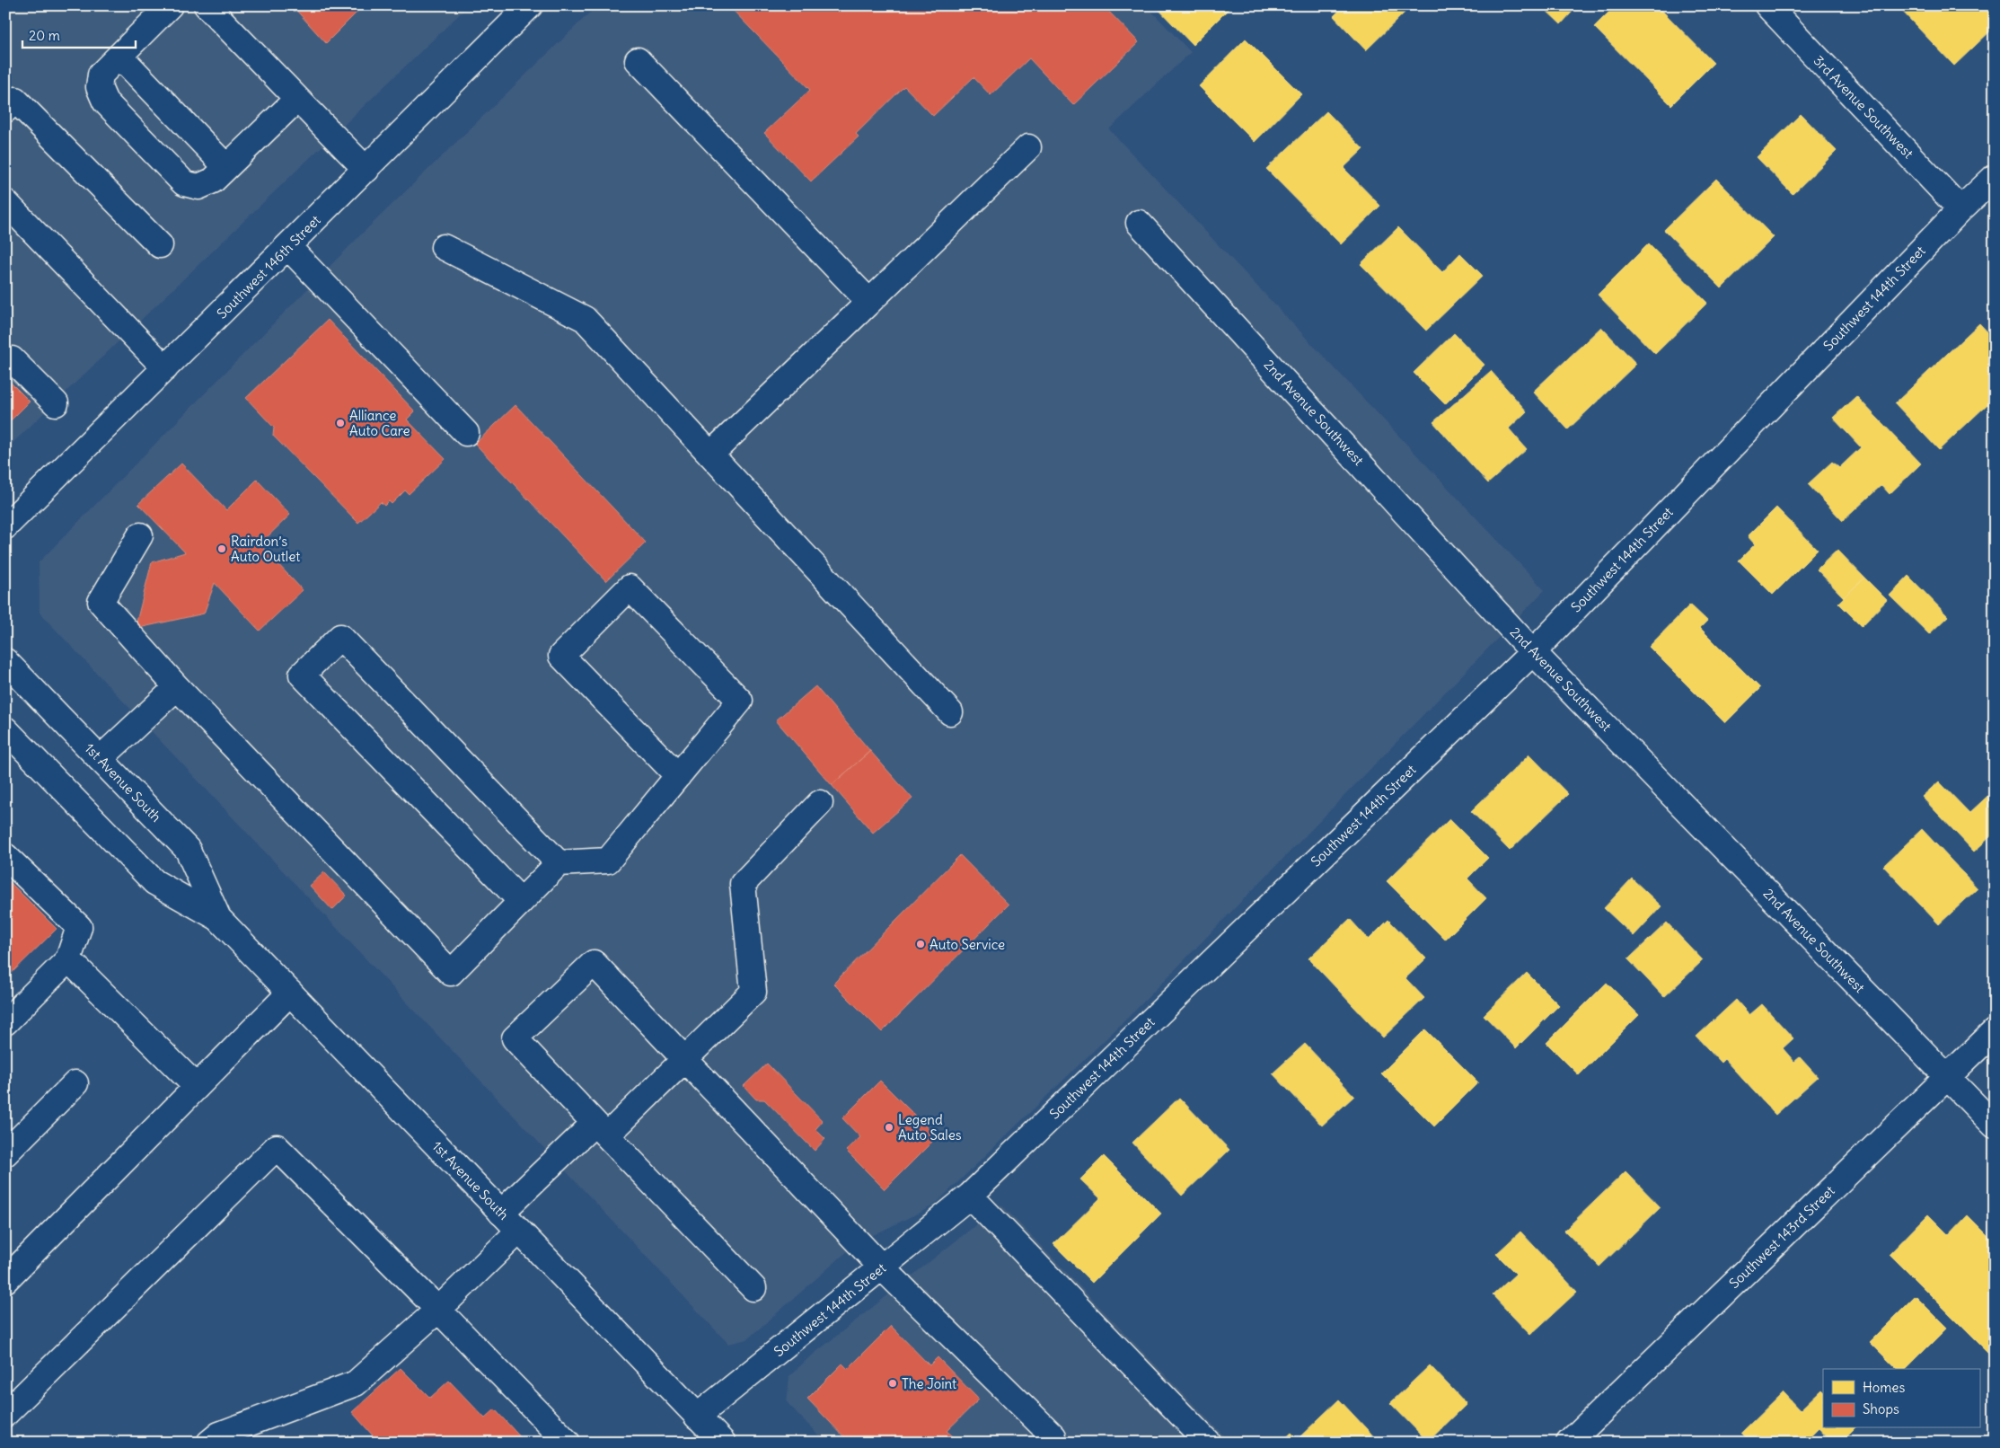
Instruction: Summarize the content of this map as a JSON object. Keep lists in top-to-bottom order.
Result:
{
  "streets": {
    "street": [
      "3rd Avenue Southwest",
      "Southwest 146th Street",
      "Southwest 144th Street",
      "2nd Avenue Southwest",
      "1st Avenue South",
      "Southwest 143rd Street"
    ]
  },
  "crossings": [
    ["3rd Avenue Southwest", "Southwest 144th Street"],
    ["Southwest 144th Street", "2nd Avenue Southwest"],
    ["Southwest 144th Street", "1st Avenue South"],
    ["2nd Avenue Southwest", "Southwest 143rd Street"]
  ],
  "places": [
    "Alliance Auto Care",
    "Rairdon’s Auto Outlet",
    "Auto Service",
    "Legend Auto Sales",
    "The Joint"
  ],
  "legend": ["Homes", "Shops"],
  "scale_bar": "20 m"
}
